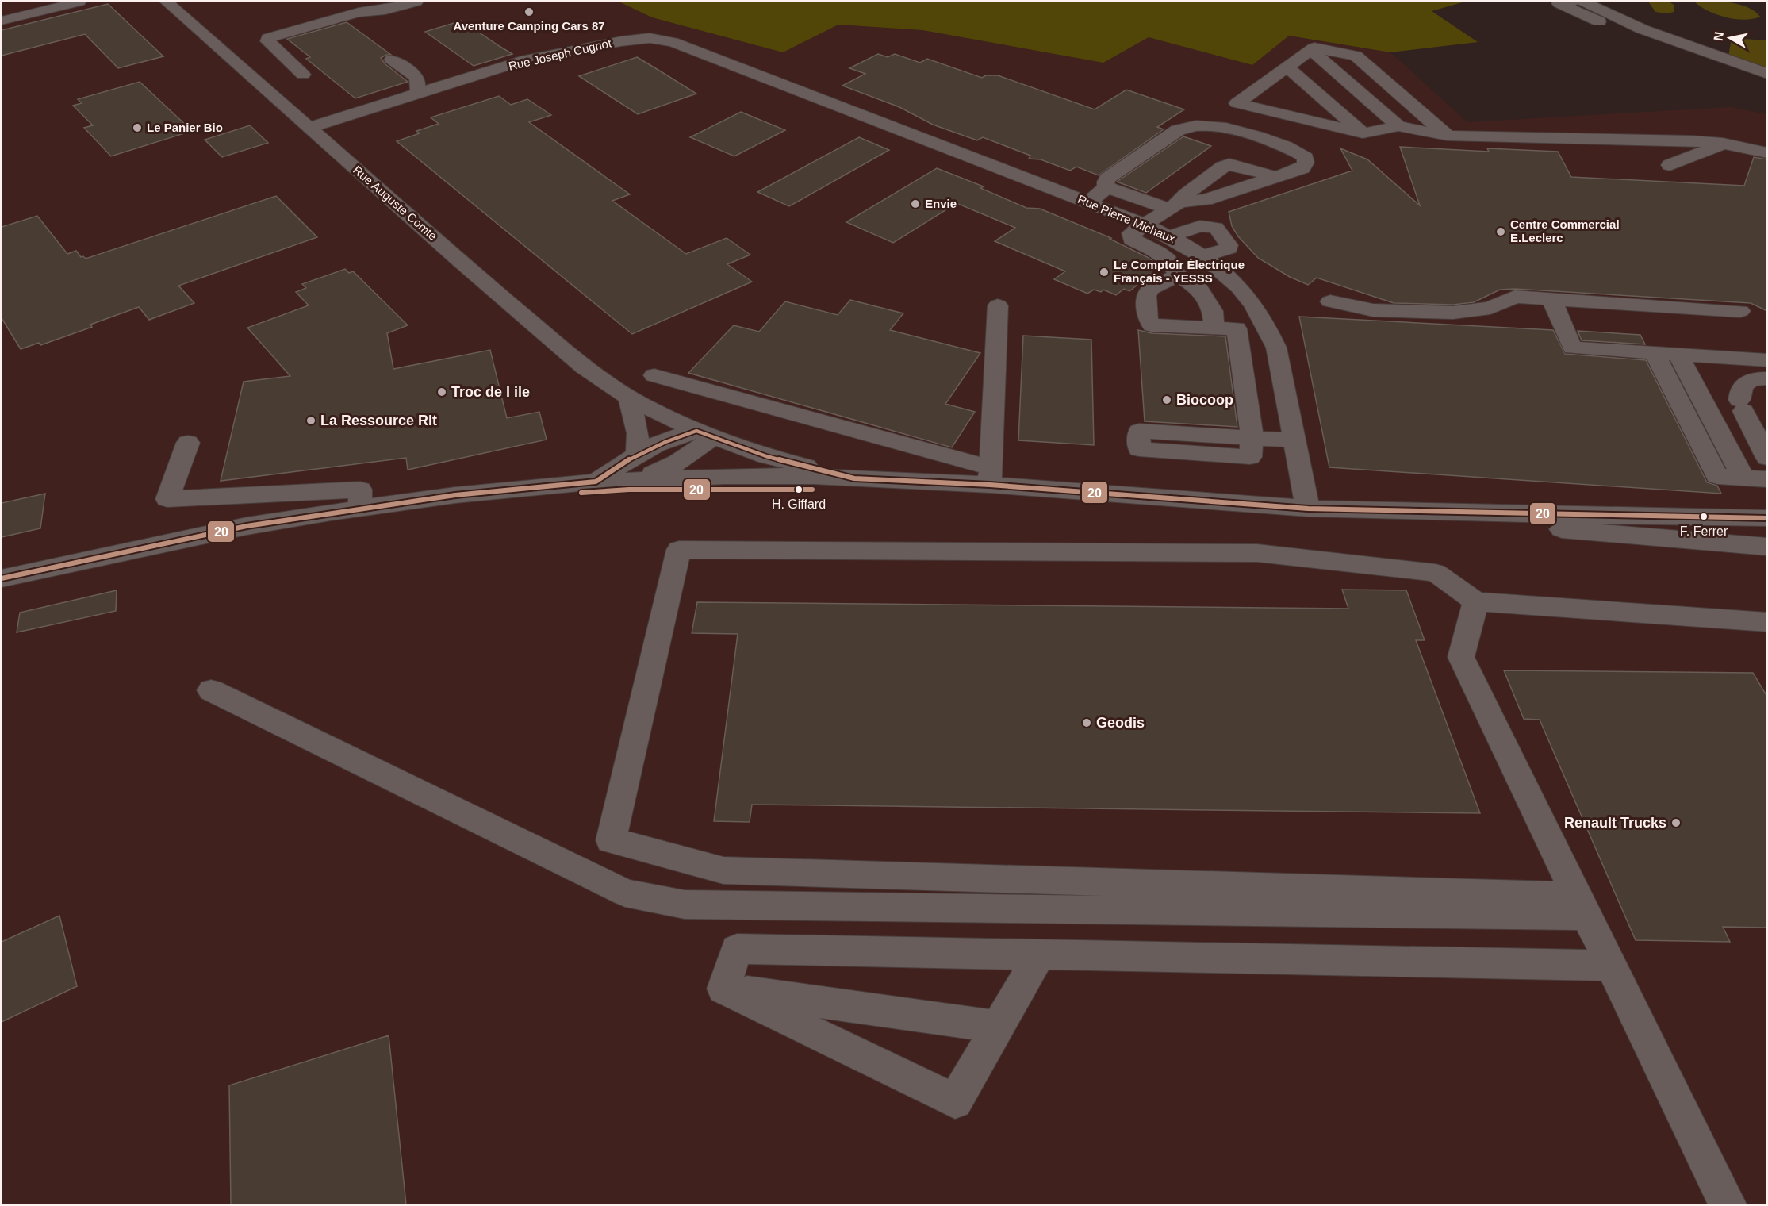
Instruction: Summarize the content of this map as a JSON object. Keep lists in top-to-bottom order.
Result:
{
  "streets": {
    "street": ["Rue Joseph Cugnot", "Rue Auguste Comte", "Rue Pierre Michaux"]
  },
  "crossings": [
    ["Rue Joseph Cugnot", "Rue Auguste Comte"],
    ["Rue Joseph Cugnot", "Rue Pierre Michaux"]
  ],
  "places": [
    "Aventure Camping Cars 87",
    "Le Panier Bio",
    "Envie",
    "Centre Commercial E.Leclerc",
    "Le Comptoir Électrique Français - YESSS",
    "Troc de l ile",
    "Biocoop",
    "La Ressource Rit",
    "H. Giffard",
    "F. Ferrer",
    "Geodis",
    "Renault Trucks"
  ],
  "lines": ["transit line 20"],
  "north": "left"
}
